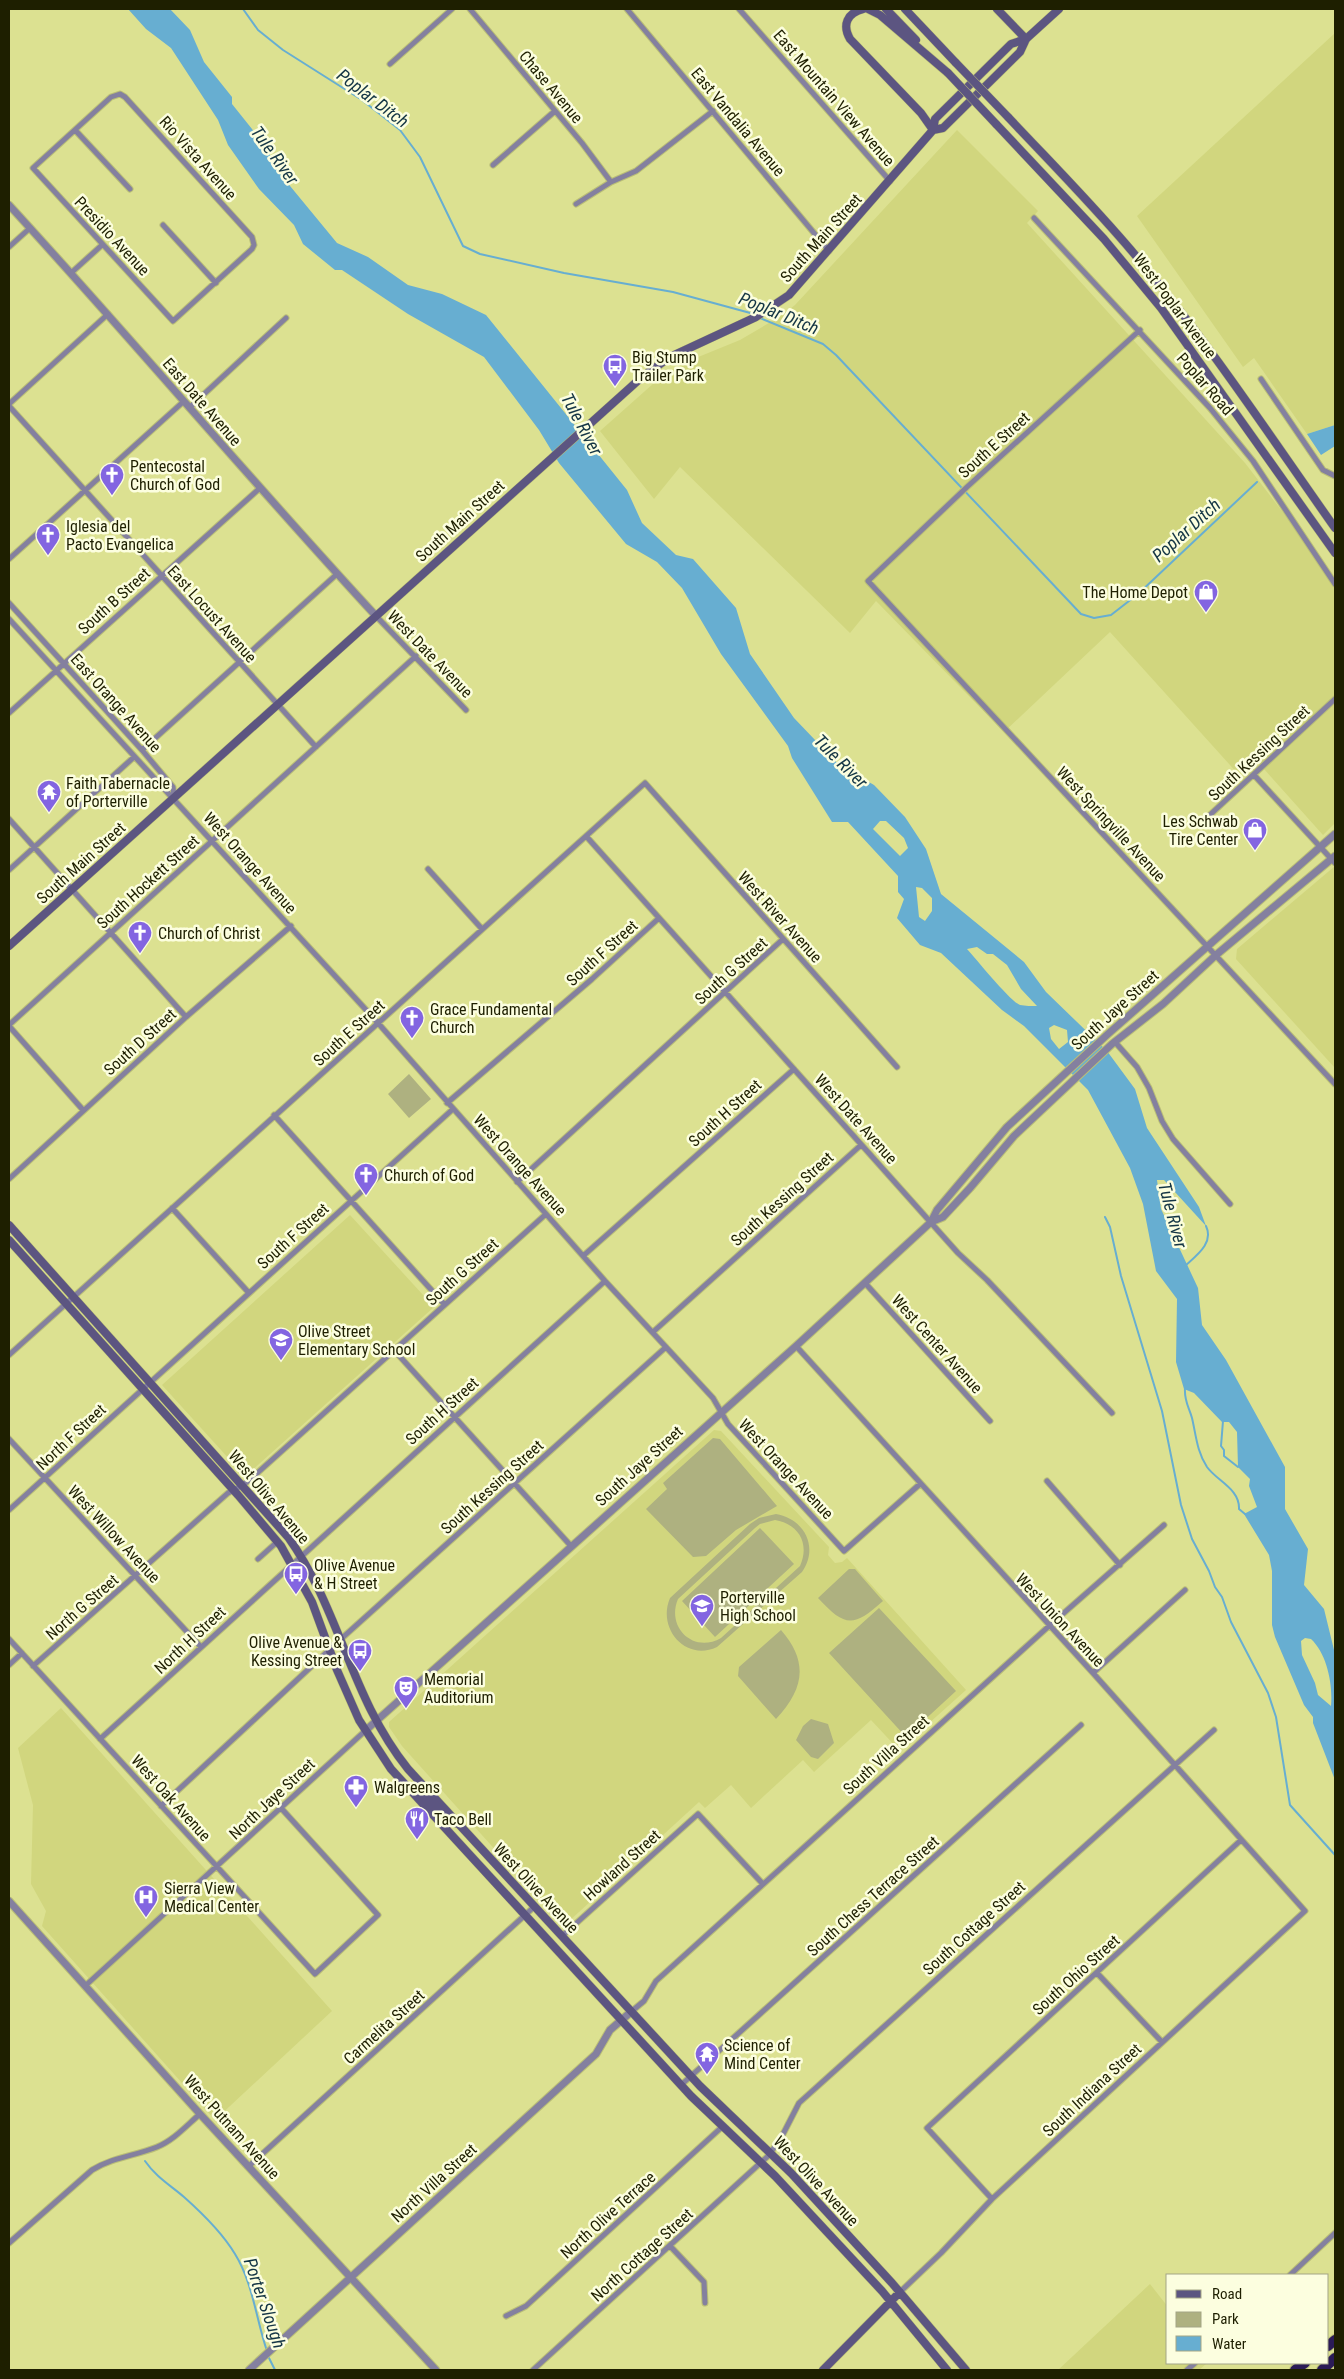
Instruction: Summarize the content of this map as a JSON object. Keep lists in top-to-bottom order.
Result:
{
  "streets": {
    "main road": ["South Main Street", "West Poplar Avenue", "West Olive Avenue"],
    "street": [
      "Chase Avenue",
      "East Mountain View Avenue",
      "East Vandalia Avenue",
      "Rio Vista Avenue",
      "Presidio Avenue",
      "Poplar Road",
      "East Date Avenue",
      "South E Street",
      "South B Street",
      "East Locust Avenue",
      "West Date Avenue",
      "East Orange Avenue",
      "South Kessing Street",
      "West Springville Avenue",
      "West Orange Avenue",
      "South Hockett Street",
      "West River Avenue",
      "South F Street",
      "South G Street",
      "South Jaye Street",
      "South D Street",
      "South H Street",
      "West Center Avenue",
      "North F Street",
      "West Willow Avenue",
      "North G Street",
      "West Union Avenue",
      "North H Street",
      "South Villa Street",
      "West Oak Avenue",
      "North Jaye Street",
      "Howland Street",
      "South Chess Terrace Street",
      "South Cottage Street",
      "South Ohio Street",
      "Carmelita Street",
      "South Indiana Street",
      "West Putnam Avenue",
      "North Villa Street",
      "North Olive Terrace",
      "North Cottage Street"
    ]
  },
  "crossings": [
    ["East Mountain View Avenue", "South Main Street"],
    ["East Vandalia Avenue", "South Main Street"],
    ["Rio Vista Avenue", "Presidio Avenue"],
    ["South Main Street", "East Date Avenue"],
    ["South Main Street", "East Locust Avenue"],
    ["South Main Street", "West Date Avenue"],
    ["South Main Street", "East Orange Avenue"],
    ["South Main Street", "West Orange Avenue"],
    ["Poplar Road", "South E Street"],
    ["East Date Avenue", "South B Street"],
    ["East Date Avenue", "West Date Avenue"],
    ["South E Street", "West Date Avenue"],
    ["South E Street", "West Springville Avenue"],
    ["South E Street", "West Orange Avenue"],
    ["South E Street", "West River Avenue"],
    ["South E Street", "West Olive Avenue"],
    ["South B Street", "East Locust Avenue"],
    ["South B Street", "East Orange Avenue"],
    ["East Locust Avenue", "South Hockett Street"],
    ["West Date Avenue", "South Kessing Street"],
    ["West Date Avenue", "South Hockett Street"],
    ["West Date Avenue", "South F Street"],
    ["West Date Avenue", "South G Street"],
    ["West Date Avenue", "South Jaye Street"],
    ["West Date Avenue", "South H Street"],
    ["East Orange Avenue", "West Orange Avenue"],
    ["South Kessing Street", "West Orange Avenue"],
    ["South Kessing Street", "West Olive Avenue"],
    ["South Kessing Street", "West Oak Avenue"],
    ["West Springville Avenue", "South Jaye Street"],
    ["West Orange Avenue", "South Hockett Street"],
    ["West Orange Avenue", "South F Street"],
    ["West Orange Avenue", "South G Street"],
    ["West Orange Avenue", "South Jaye Street"],
    ["West Orange Avenue", "South D Street"],
    ["West Orange Avenue", "South H Street"],
    ["West Orange Avenue", "West Union Avenue"],
    ["West River Avenue", "South G Street"],
    ["South F Street", "North F Street"],
    ["South F Street", "West Olive Avenue"],
    ["South G Street", "West Olive Avenue"],
    ["South G Street", "North G Street"],
    ["South Jaye Street", "West Center Avenue"],
    ["South Jaye Street", "West Olive Avenue"],
    ["South Jaye Street", "West Union Avenue"],
    ["South Jaye Street", "North Jaye Street"],
    ["South H Street", "West Olive Avenue"],
    ["South H Street", "North H Street"],
    ["North F Street", "West Olive Avenue"],
    ["North F Street", "West Willow Avenue"],
    ["West Olive Avenue", "North G Street"],
    ["West Olive Avenue", "North H Street"],
    ["West Olive Avenue", "South Villa Street"],
    ["West Olive Avenue", "North Jaye Street"],
    ["West Olive Avenue", "Howland Street"],
    ["West Olive Avenue", "South Chess Terrace Street"],
    ["West Olive Avenue", "South Cottage Street"],
    ["West Olive Avenue", "Carmelita Street"],
    ["West Olive Avenue", "South Indiana Street"],
    ["West Olive Avenue", "North Villa Street"],
    ["West Olive Avenue", "North Olive Terrace"],
    ["West Olive Avenue", "North Cottage Street"],
    ["West Willow Avenue", "North G Street"],
    ["West Willow Avenue", "North H Street"],
    ["North G Street", "West Oak Avenue"],
    ["West Union Avenue", "South Villa Street"],
    ["West Union Avenue", "South Cottage Street"],
    ["West Union Avenue", "South Ohio Street"],
    ["West Union Avenue", "South Indiana Street"],
    ["North H Street", "West Oak Avenue"],
    ["South Villa Street", "Howland Street"],
    ["South Villa Street", "North Villa Street"],
    ["West Oak Avenue", "North Jaye Street"],
    ["North Jaye Street", "West Putnam Avenue"],
    ["South Cottage Street", "North Cottage Street"],
    ["South Ohio Street", "South Indiana Street"],
    ["Carmelita Street", "West Putnam Avenue"],
    ["West Putnam Avenue", "North Villa Street"]
  ],
  "water": ["Poplar Ditch", "Tule River", "Porter Slough"],
  "places": {
    "bus stop": ["Big Stump Trailer Park", "Olive Avenue & H Street", "Olive Avenue & Kessing Street"],
    "church": [
      "Pentecostal Church of God",
      "Iglesia del Pacto Evangelica",
      "Church of Christ",
      "Grace Fundamental Church",
      "Church of God"
    ],
    "shop": ["The Home Depot", "Les Schwab Tire Center"],
    "temple": ["Faith Tabernacle of Porterville", "Science of Mind Center"],
    "school or university": ["Olive Street Elementary School", "Porterville High School"],
    "theatre": ["Memorial Auditorium"],
    "pharmacy": ["Walgreens"],
    "restaurant": ["Taco Bell"],
    "hospital": ["Sierra View Medical Center"]
  },
  "legend": ["Road", "Park", "Water"]
}
